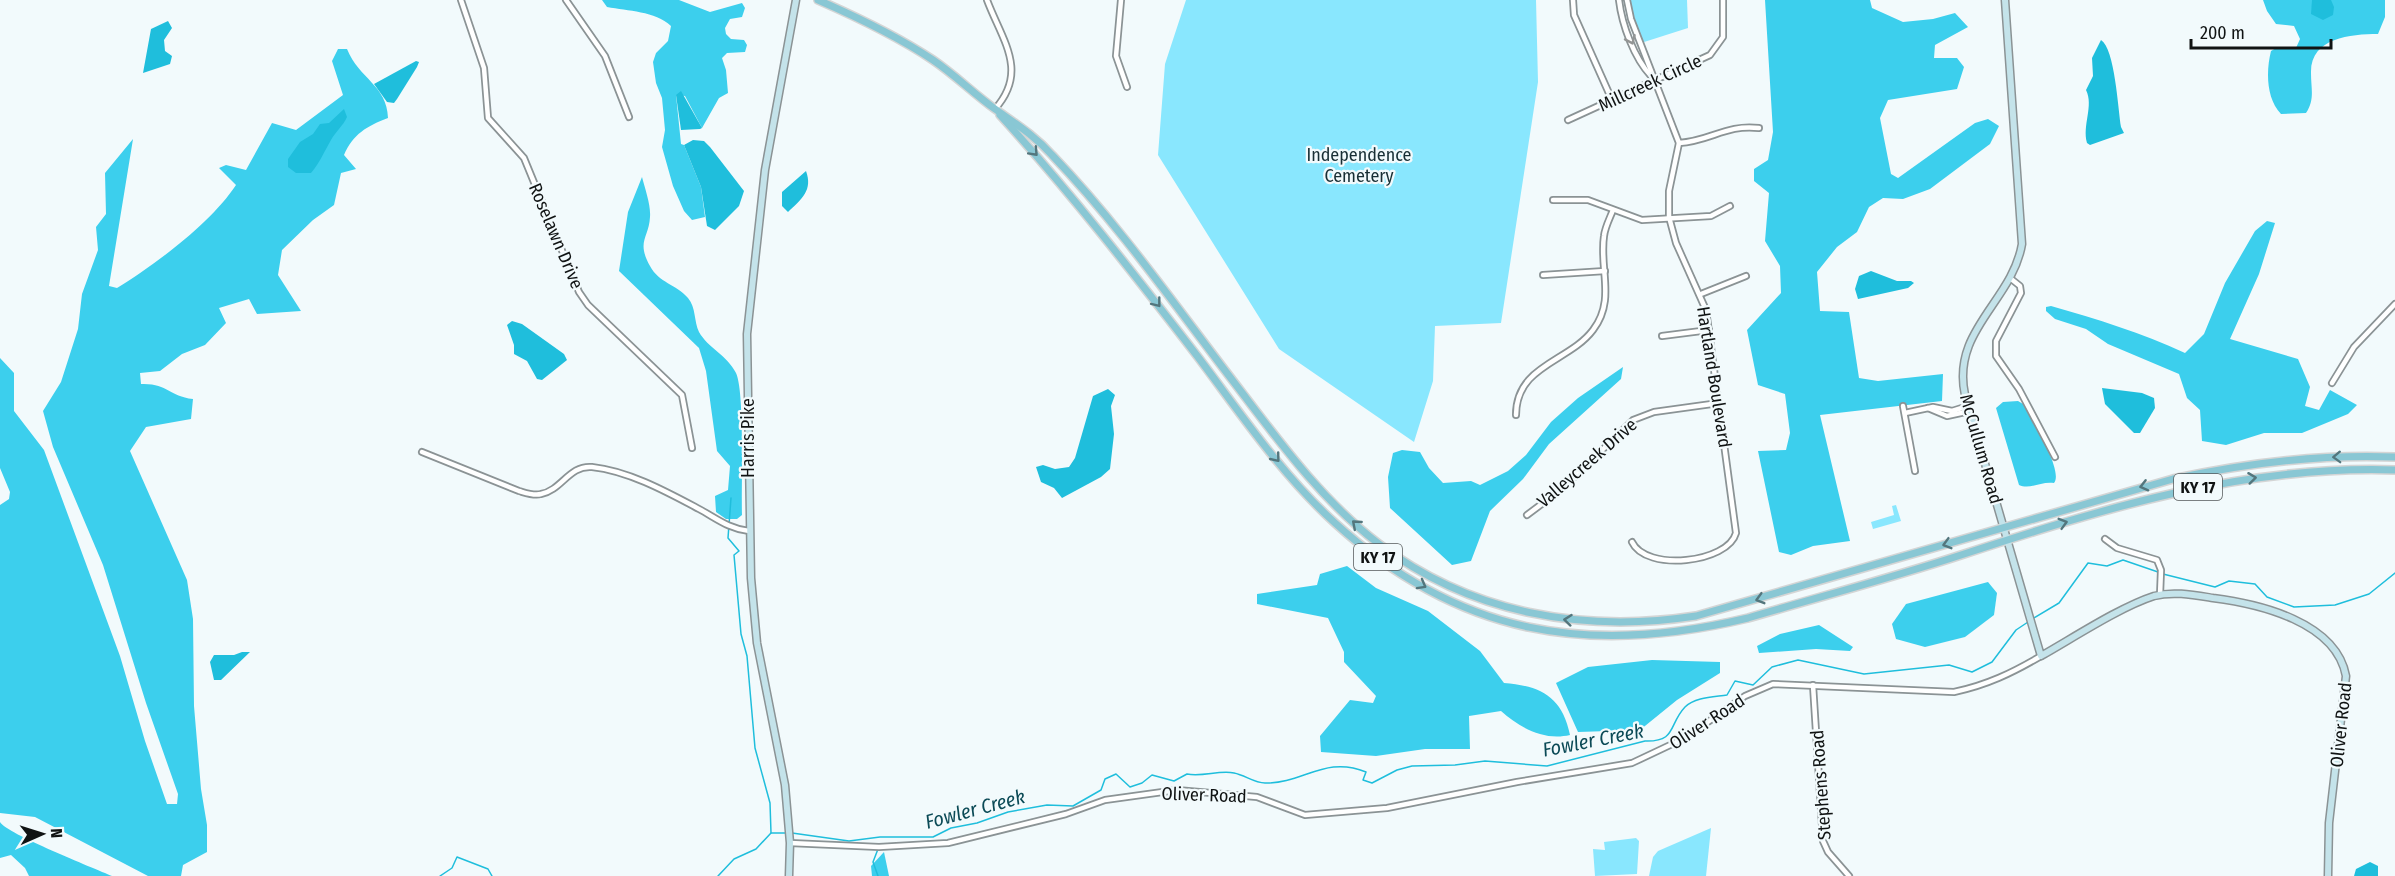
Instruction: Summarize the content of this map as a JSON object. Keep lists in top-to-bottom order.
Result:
{
  "streets": {
    "main road": ["KY 17"],
    "street": [
      "Millcreek Circle",
      "Roselawn Drive",
      "Hartland Boulevard",
      "Harris Pike",
      "McCullum Road",
      "Valleycreek Drive",
      "Oliver Road",
      "Stephens Road"
    ]
  },
  "crossings": [
    ["Hartland Boulevard", "Valleycreek Drive"],
    ["Harris Pike", "Oliver Road"],
    ["McCullum Road", "KY 17"],
    ["McCullum Road", "Oliver Road"],
    ["Oliver Road", "Stephens Road"]
  ],
  "water": ["Fowler Creek"],
  "parks": ["Independence Cemetery"],
  "scale_bar": "200 m",
  "north": "right"
}
